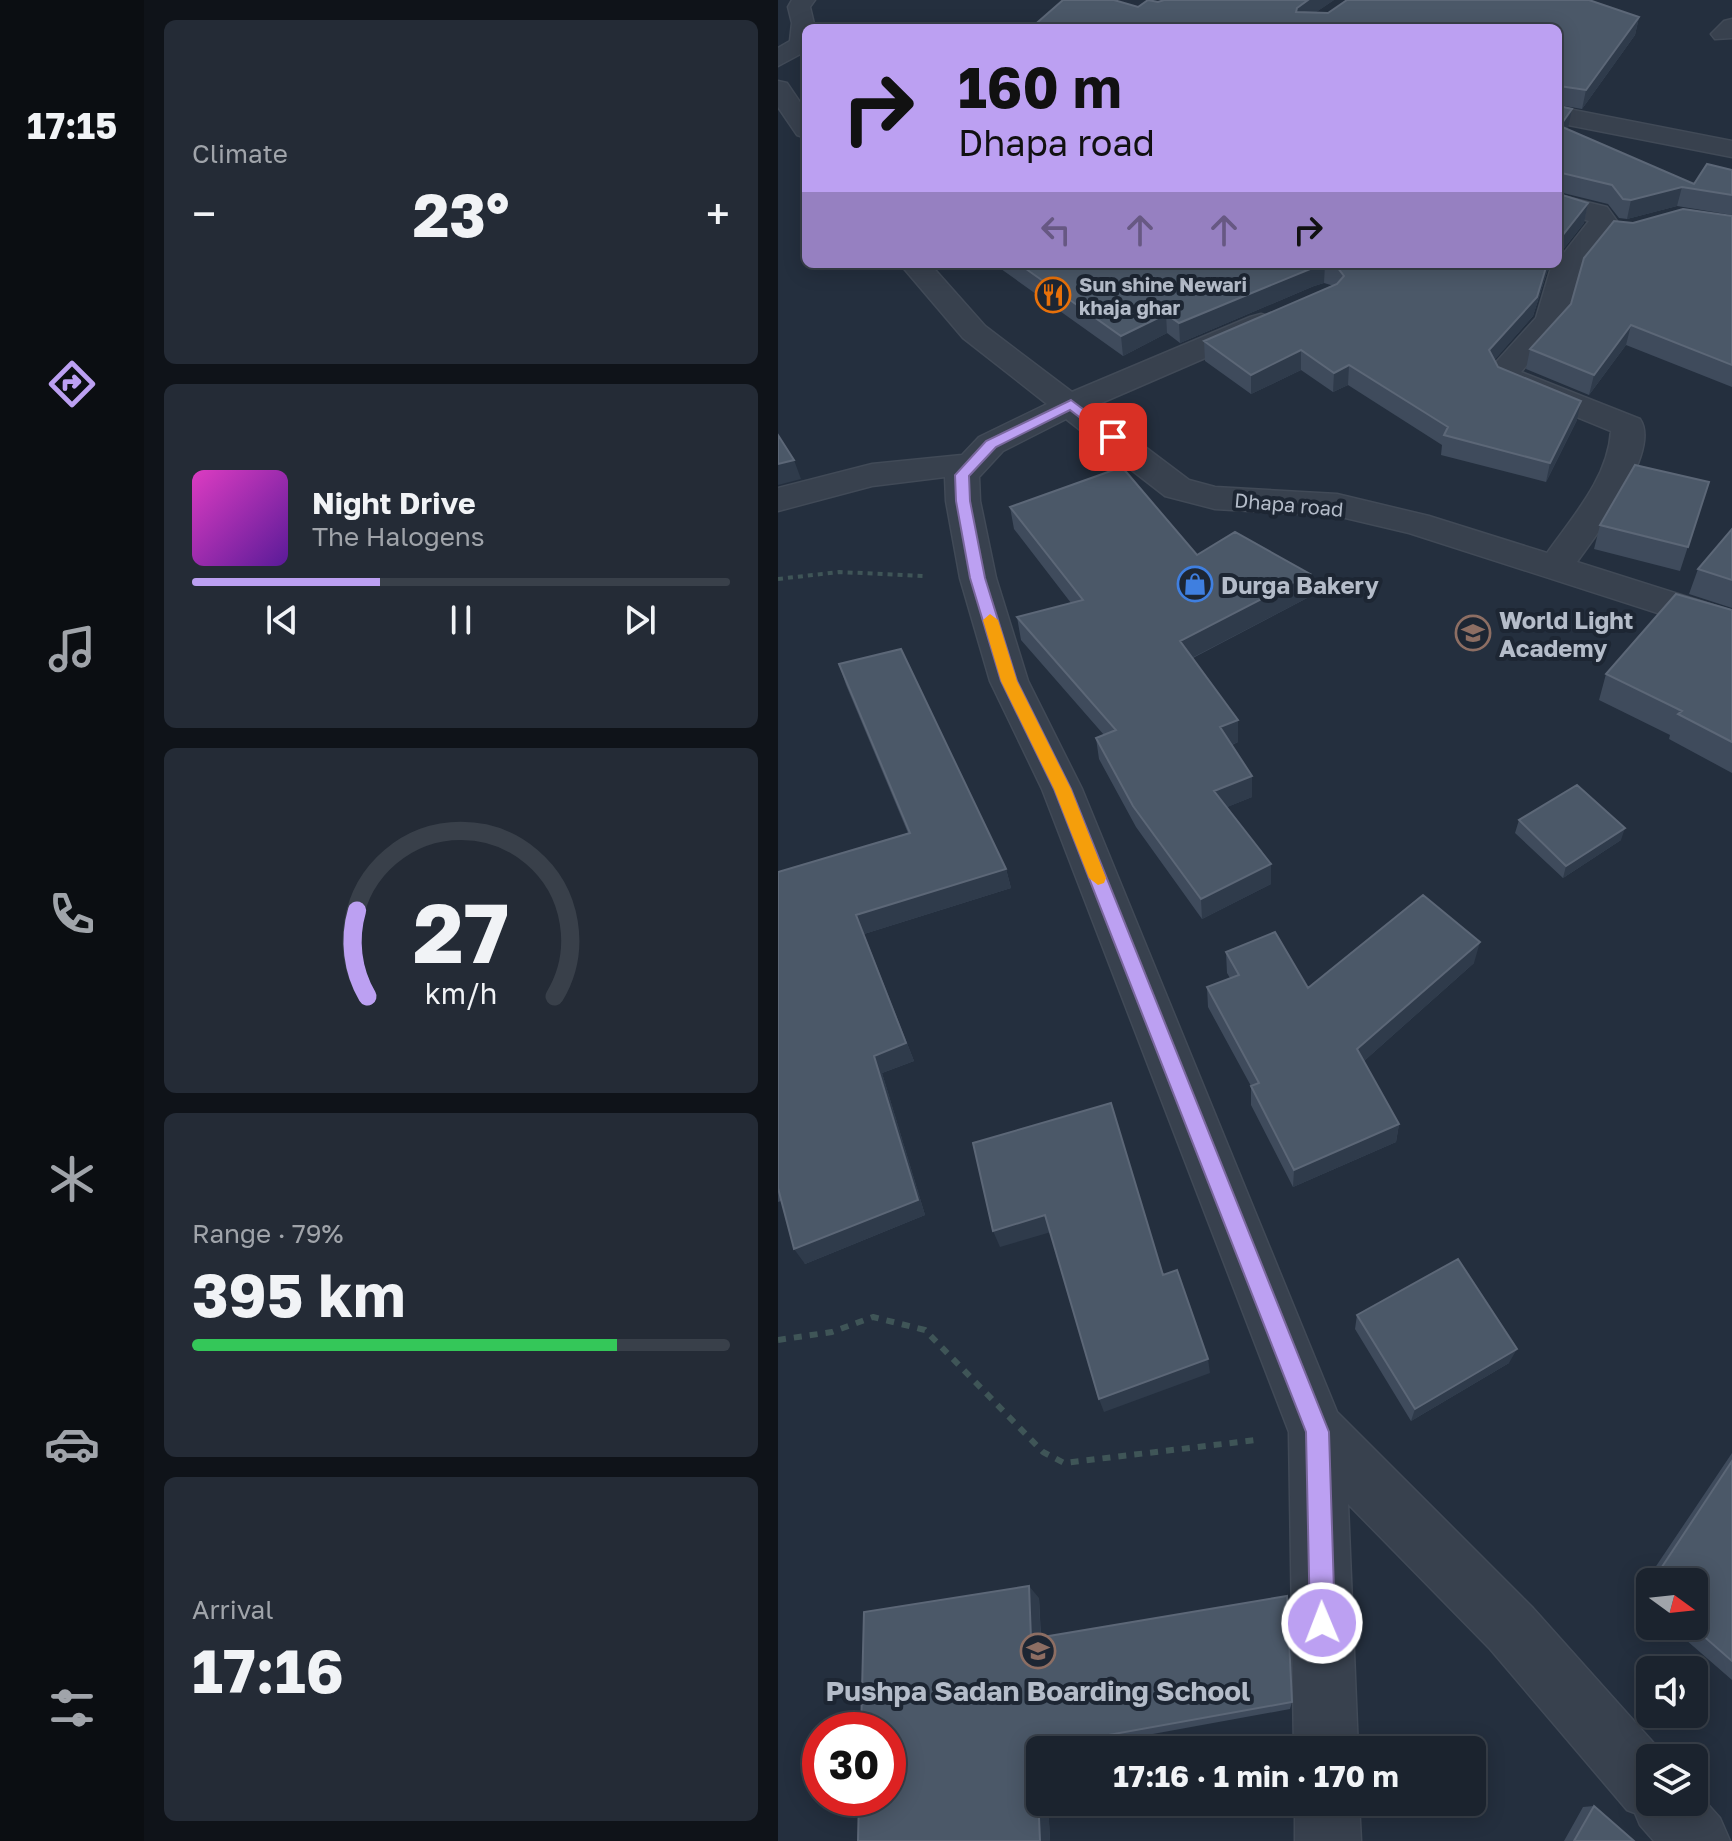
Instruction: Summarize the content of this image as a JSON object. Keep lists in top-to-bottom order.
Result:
{
  "streets": {
    "street": ["Dhapa road"]
  },
  "places": {
    "restaurant": ["Sun shine Newari khaja ghar"],
    "shop": ["Durga Bakery"],
    "school or university": ["World Light Academy", "Pushpa Sadan Boarding School"]
  },
  "north": "right",
  "page": {
    "tabs": "17:15",
    "tile": [
      "Climate",
      ["Range · 79%", "395 km"],
      ["Arrival", "17:16"]
    ],
    "turn": ["160 m", "Dhapa road"],
    "heat": ["−", "23°", "+"],
    "song": ["Night Drive", "The Halogens"],
    "limit": "30",
    "trip": "17:16 · 1 min · 170 m",
    "gauge": ["27", "km/h"]
  }
}
